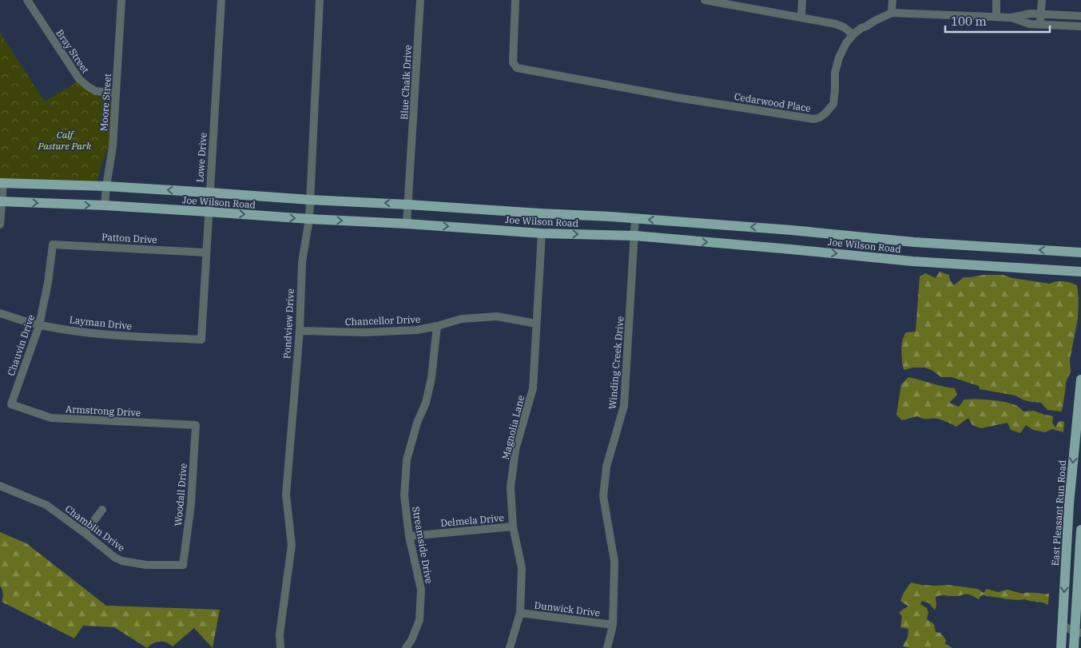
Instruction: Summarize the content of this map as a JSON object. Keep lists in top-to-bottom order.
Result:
{
  "streets": {
    "main road": ["Joe Wilson Road", "East Pleasant Run Road"],
    "street": [
      "Bray Street",
      "Blue Chalk Drive",
      "Moore Street",
      "Cedarwood Place",
      "Lowe Drive",
      "Patton Drive",
      "Chancellor Drive",
      "Layman Drive",
      "Pondview Drive",
      "Chauvin Drive",
      "Winding Creek Drive",
      "Armstrong Drive",
      "Magnolia Lane",
      "Woodall Drive",
      "Delmela Drive",
      "Chamblin Drive",
      "Streamside Drive",
      "Dunwick Drive"
    ]
  },
  "crossings": [
    ["Bray Street", "Moore Street"],
    ["Blue Chalk Drive", "Joe Wilson Road"],
    ["Moore Street", "Joe Wilson Road"],
    ["Lowe Drive", "Joe Wilson Road"],
    ["Lowe Drive", "Patton Drive"],
    ["Lowe Drive", "Layman Drive"],
    ["Joe Wilson Road", "Pondview Drive"],
    ["Joe Wilson Road", "Winding Creek Drive"],
    ["Joe Wilson Road", "Magnolia Lane"],
    ["Patton Drive", "Chauvin Drive"],
    ["Chancellor Drive", "Pondview Drive"],
    ["Chancellor Drive", "Magnolia Lane"],
    ["Chancellor Drive", "Streamside Drive"],
    ["Layman Drive", "Chauvin Drive"],
    ["Chauvin Drive", "Armstrong Drive"],
    ["Winding Creek Drive", "Dunwick Drive"],
    ["Armstrong Drive", "Woodall Drive"],
    ["Magnolia Lane", "Delmela Drive"],
    ["Magnolia Lane", "Dunwick Drive"],
    ["Woodall Drive", "Chamblin Drive"],
    ["Delmela Drive", "Streamside Drive"]
  ],
  "parks": ["Calf Pasture Park"],
  "scale_bar": "100 m"
}
